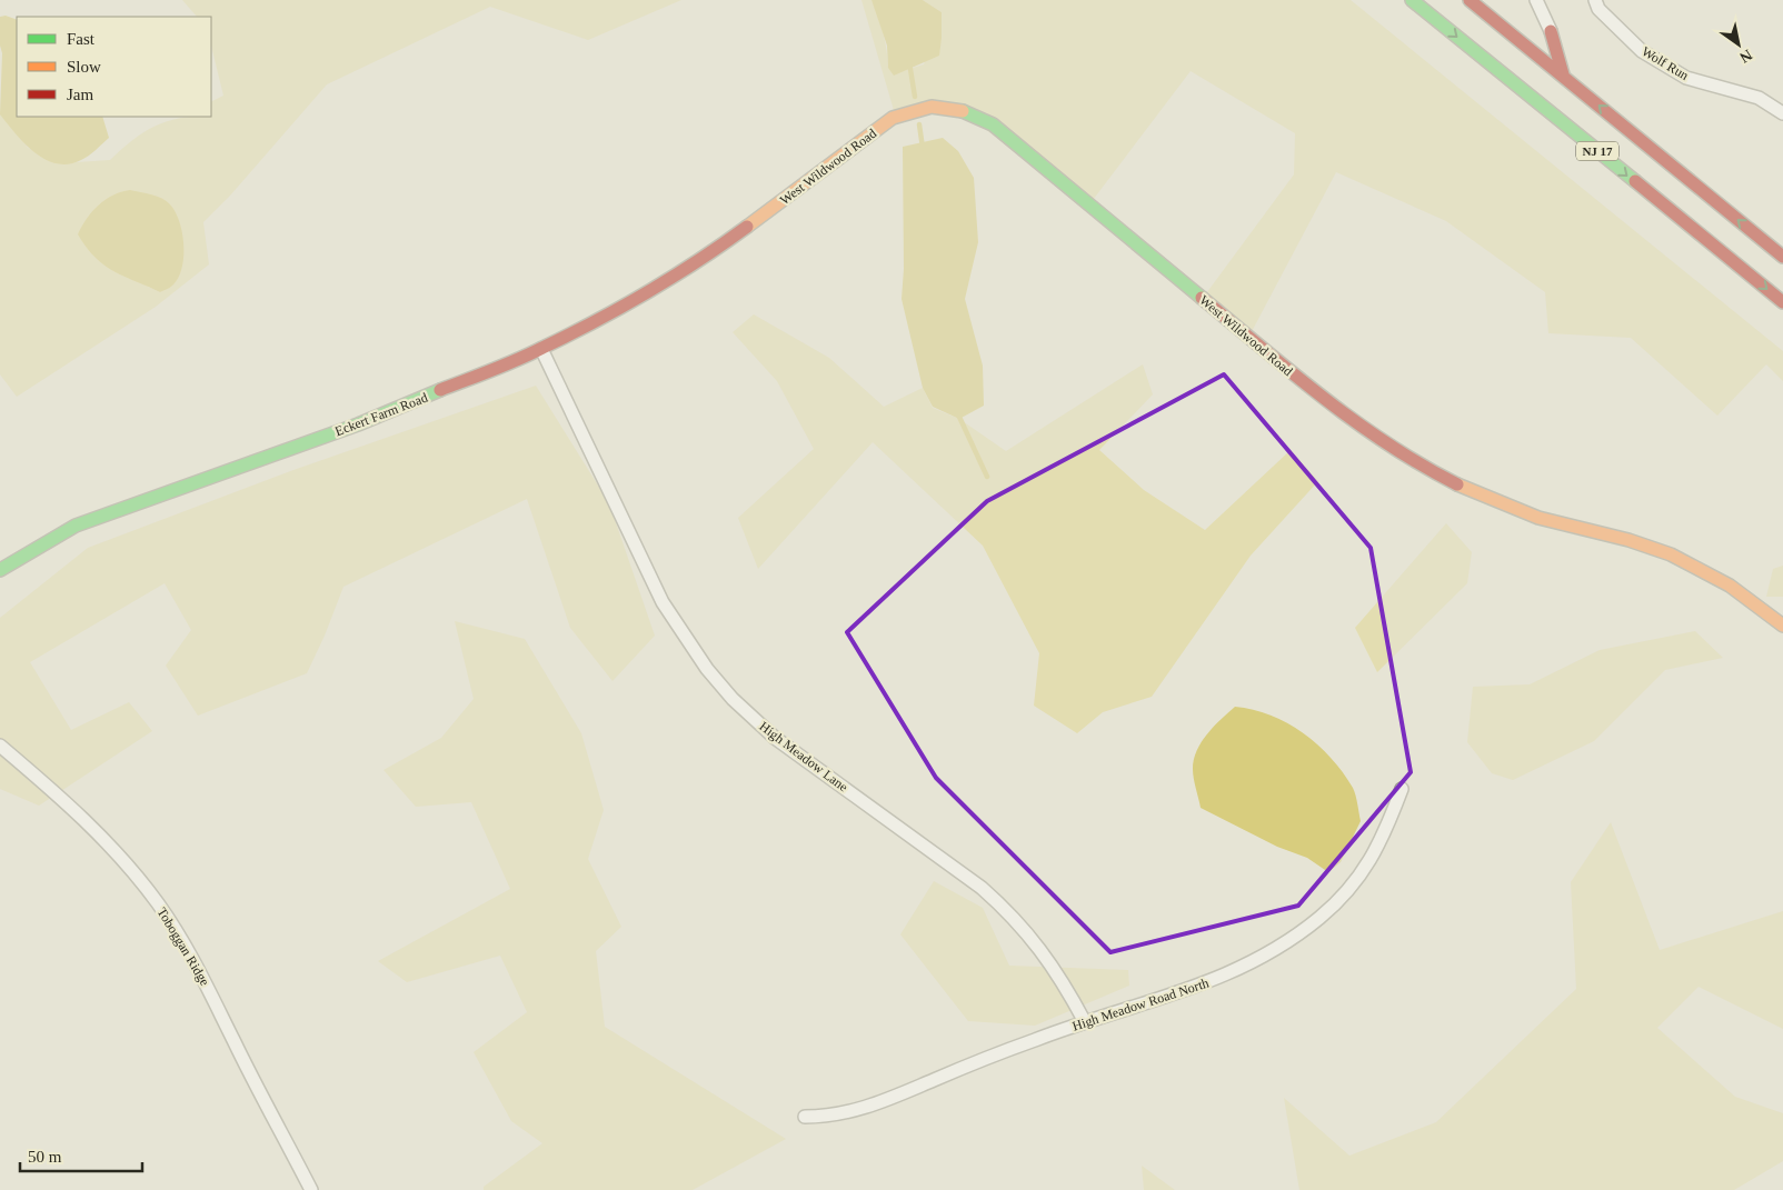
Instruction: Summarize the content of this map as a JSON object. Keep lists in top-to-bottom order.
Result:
{
  "streets": {
    "main road": ["NJ 17", "West Wildwood Road", "Eckert Farm Road"],
    "street": [
      "Wolf Run",
      "High Meadow Lane",
      "Toboggan Ridge",
      "High Meadow Road North"
    ]
  },
  "crossings": [
    ["West Wildwood Road", "Eckert Farm Road"],
    ["Eckert Farm Road", "High Meadow Lane"],
    ["High Meadow Lane", "High Meadow Road North"]
  ],
  "legend": ["Fast", "Slow", "Jam"],
  "scale_bar": "50 m",
  "north": "bottom right"
}
